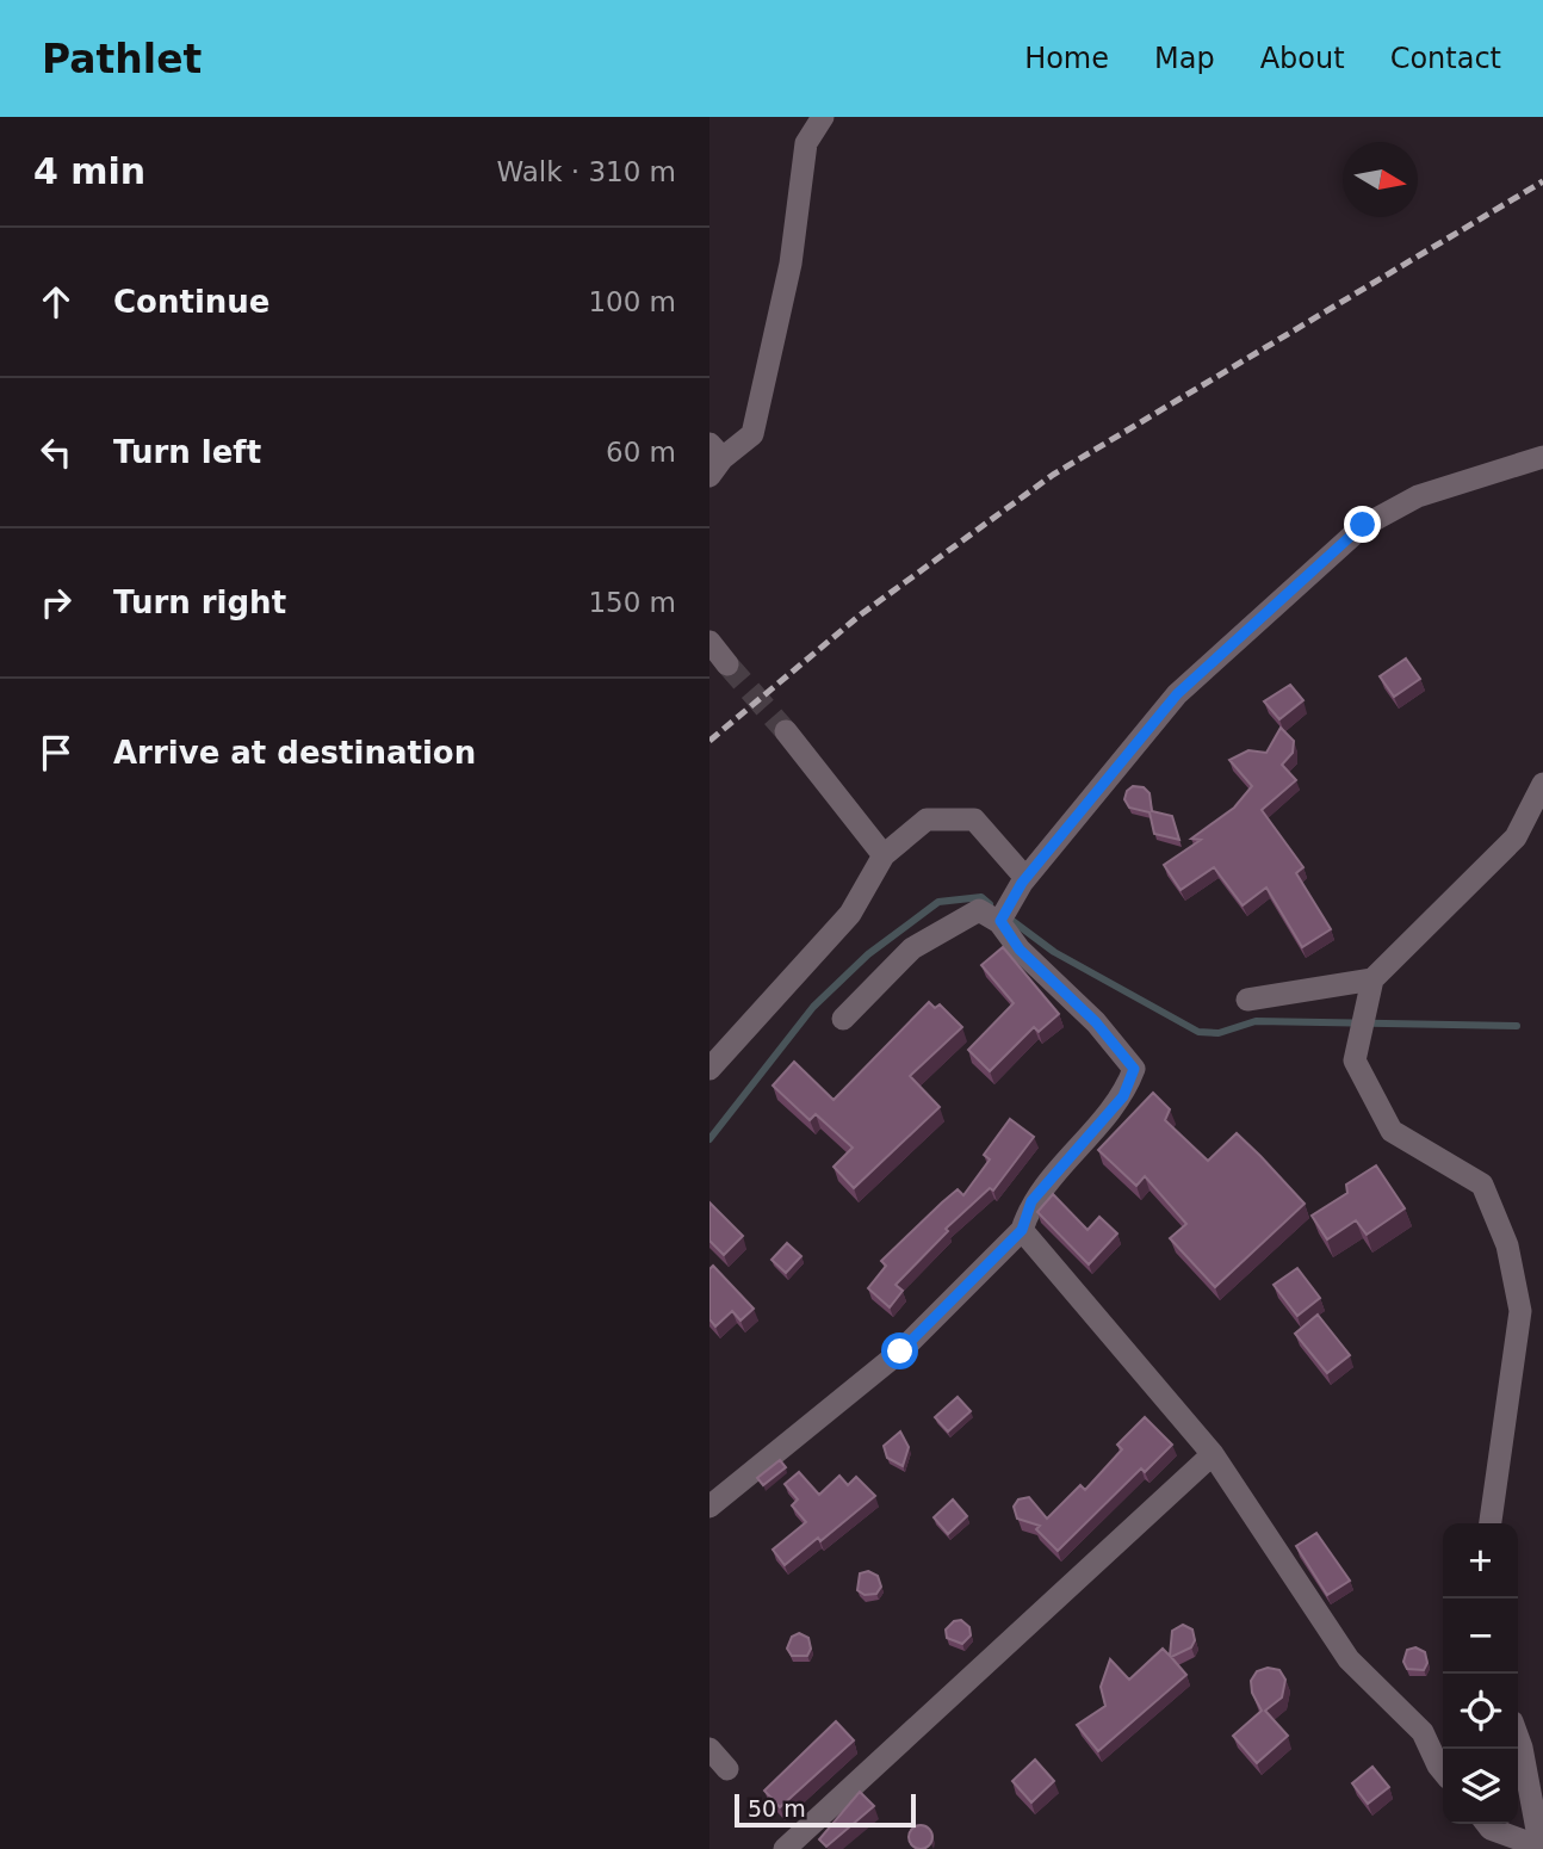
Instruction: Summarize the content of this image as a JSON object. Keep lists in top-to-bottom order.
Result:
{
  "scale_bar": "50 m",
  "north": "right",
  "page": {
    "header": "Pathlet",
    "nav": [
      "Home",
      "Map",
      "About",
      "Contact"
    ],
    "heading": ["4 min", "Walk · 310 m"],
    "list": [
      ["Continue", "100 m"],
      ["Turn left", "60 m"],
      ["Turn right", "150 m"],
      "Arrive at destination"
    ],
    "map_buttons": ["+", "−"],
    "scale": "50 m"
  }
}
